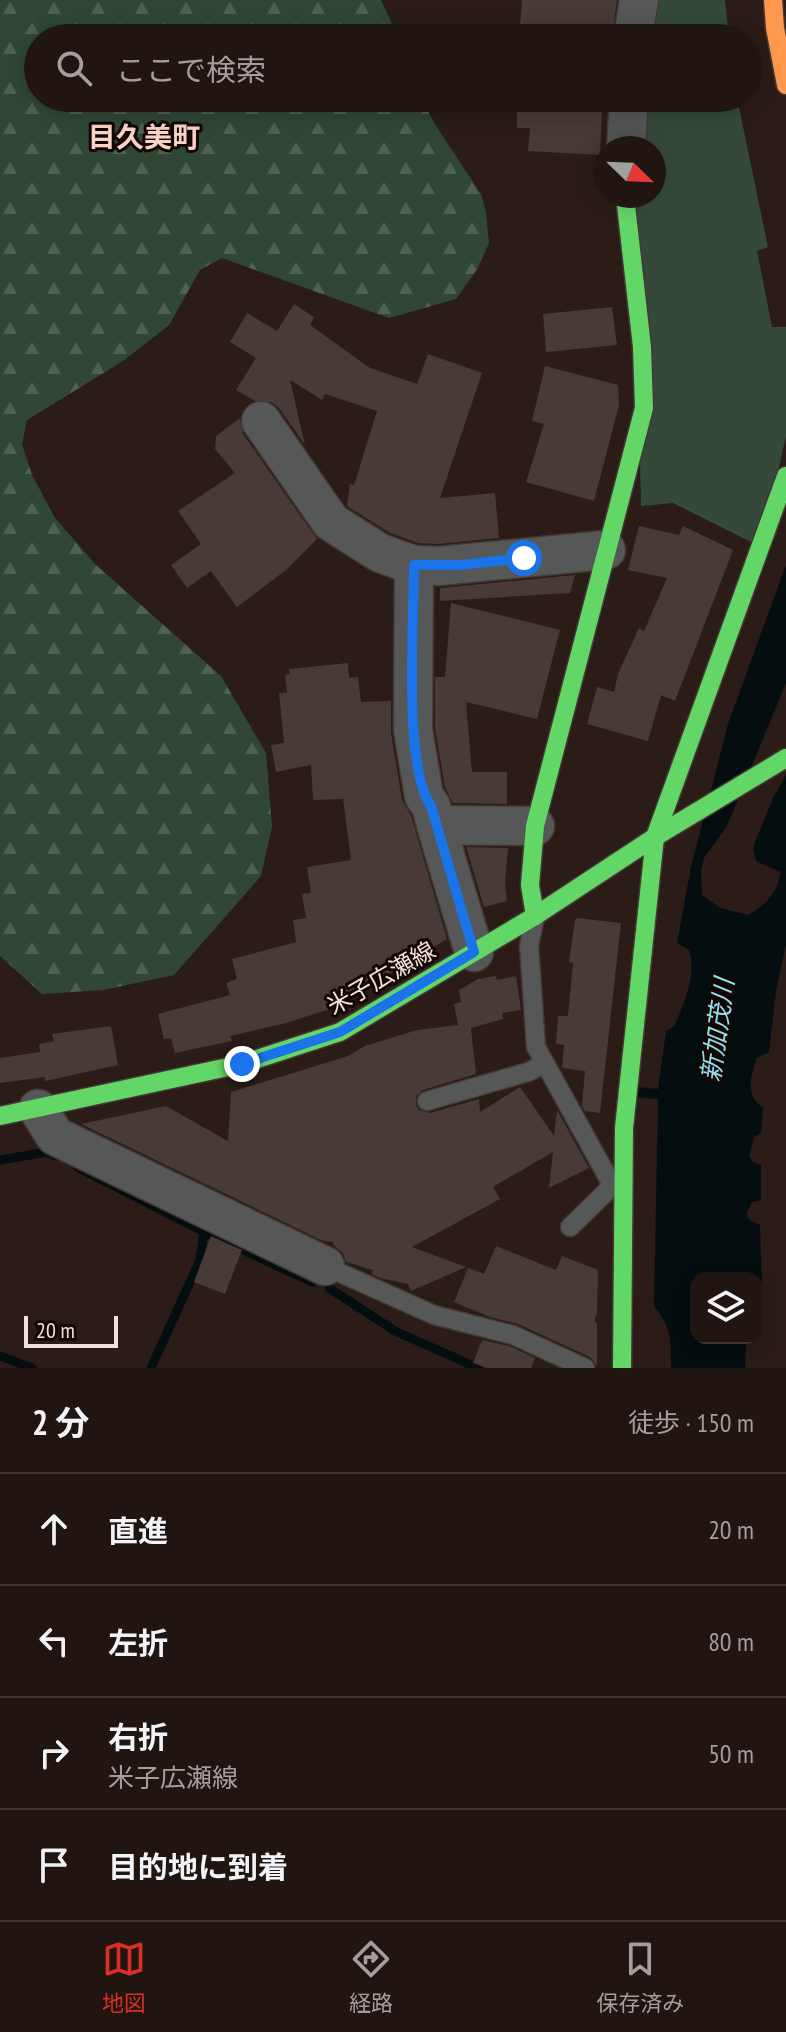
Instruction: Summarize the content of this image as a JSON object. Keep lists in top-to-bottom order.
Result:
{
  "streets": {
    "street": ["米子広瀬線"]
  },
  "districts": ["目久美町"],
  "water": ["新加茂川"],
  "scale_bar": "20 m",
  "north": "bottom right",
  "page": {
    "search": "ここで検索",
    "scale": "20 m",
    "heading": ["2 分", "徒歩 · 150 m"],
    "list": [
      ["直進", "20 m"],
      ["左折", "80 m"],
      ["右折", "米子広瀬線", "50 m"],
      "目的地に到着"
    ],
    "nav": ["地図", "経路", "保存済み"]
  }
}
